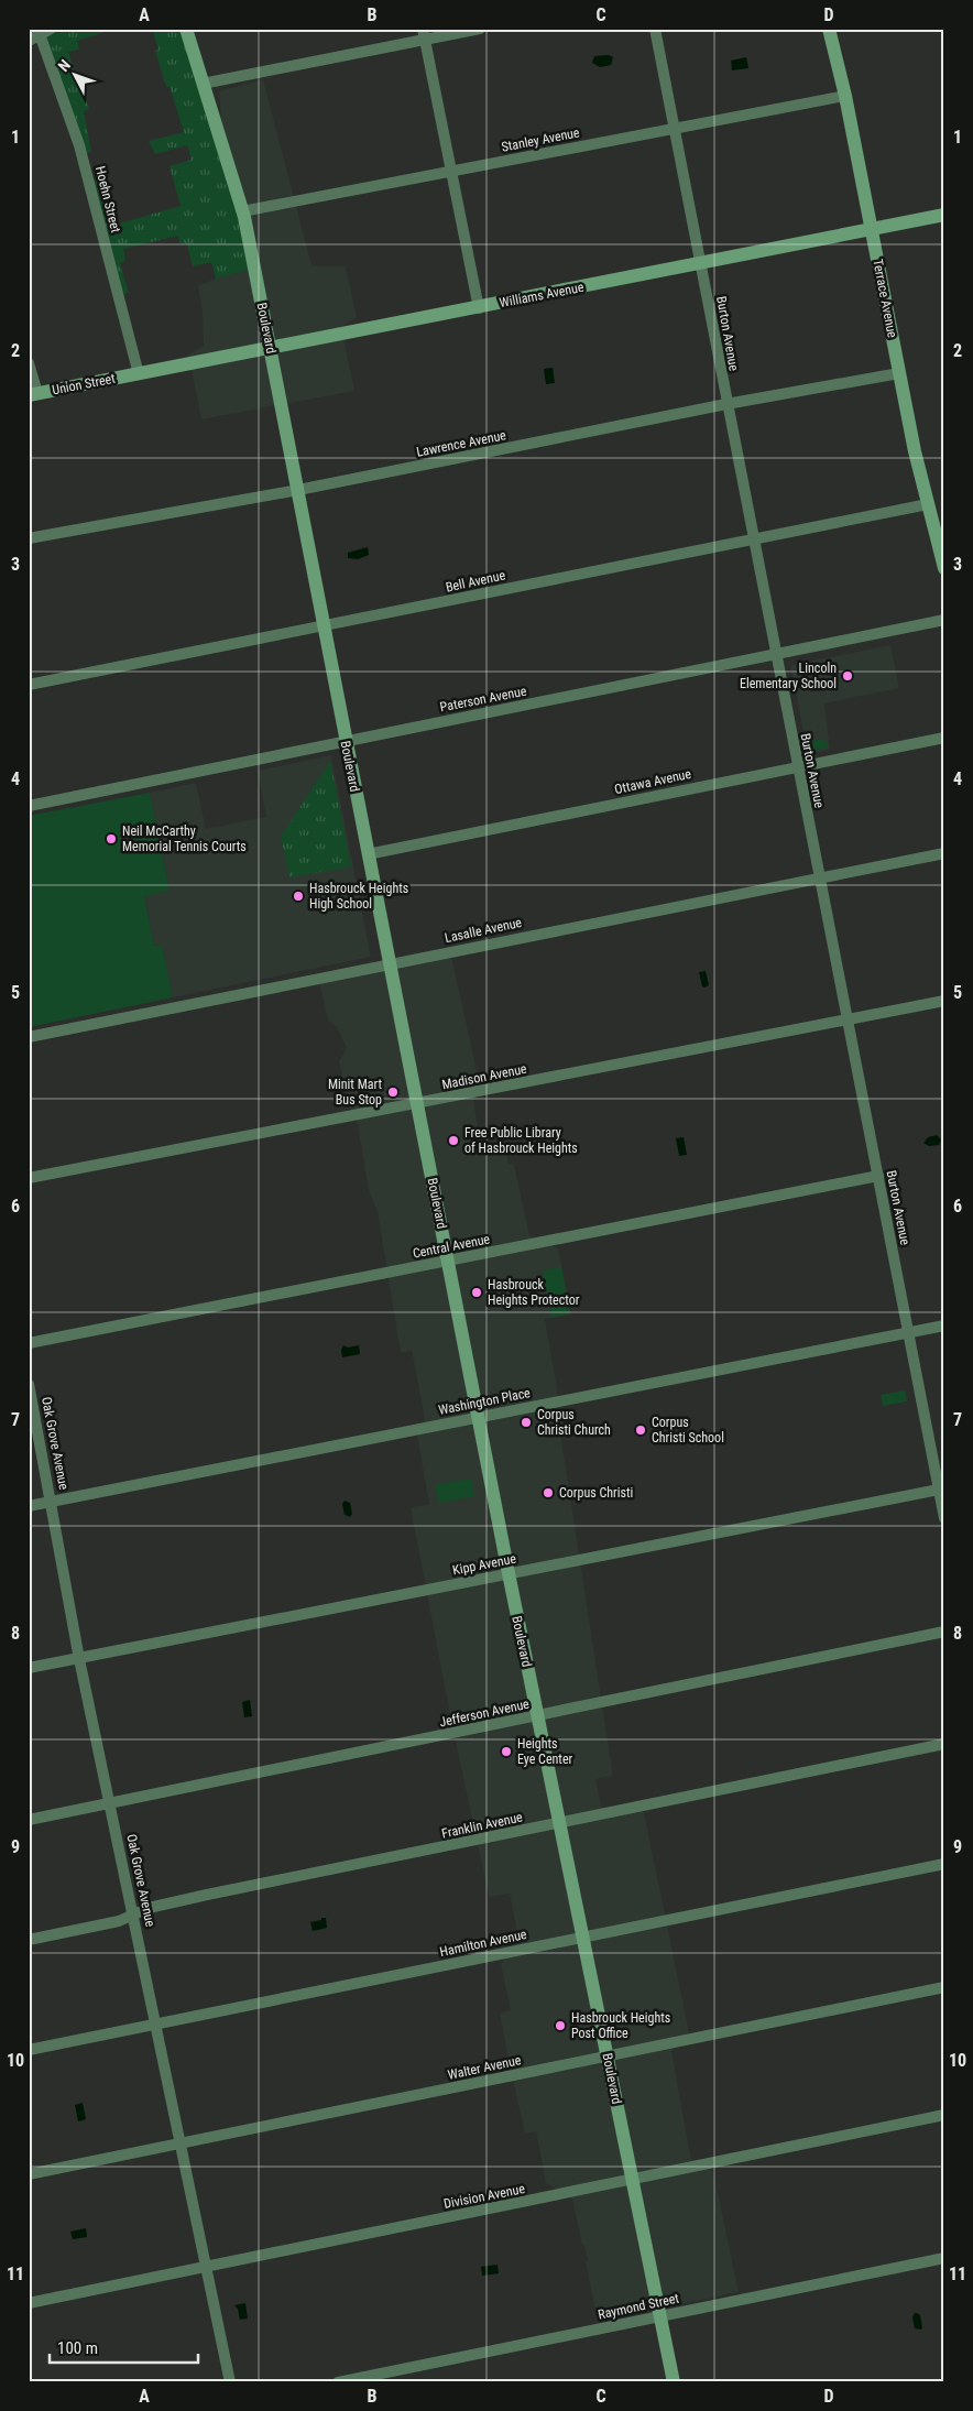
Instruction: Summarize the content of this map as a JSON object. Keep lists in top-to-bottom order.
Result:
{
  "streets": {
    "street": [
      "Stanley Avenue",
      "Hoehn Street",
      "Williams Avenue",
      "Terrace Avenue",
      "Boulevard",
      "Burton Avenue",
      "Union Street",
      "Lawrence Avenue",
      "Bell Avenue",
      "Paterson Avenue",
      "Ottawa Avenue",
      "Lasalle Avenue",
      "Madison Avenue",
      "Central Avenue",
      "Washington Place",
      "Oak Grove Avenue",
      "Kipp Avenue",
      "Jefferson Avenue",
      "Franklin Avenue",
      "Hamilton Avenue",
      "Walter Avenue",
      "Division Avenue",
      "Raymond Street"
    ]
  },
  "crossings": [
    ["Stanley Avenue", "Terrace Avenue"],
    ["Stanley Avenue", "Boulevard"],
    ["Stanley Avenue", "Burton Avenue"],
    ["Hoehn Street", "Williams Avenue"],
    ["Hoehn Street", "Union Street"],
    ["Williams Avenue", "Terrace Avenue"],
    ["Williams Avenue", "Boulevard"],
    ["Williams Avenue", "Burton Avenue"],
    ["Williams Avenue", "Union Street"],
    ["Terrace Avenue", "Lawrence Avenue"],
    ["Terrace Avenue", "Bell Avenue"],
    ["Boulevard", "Lawrence Avenue"],
    ["Boulevard", "Bell Avenue"],
    ["Boulevard", "Paterson Avenue"],
    ["Boulevard", "Ottawa Avenue"],
    ["Boulevard", "Lasalle Avenue"],
    ["Boulevard", "Madison Avenue"],
    ["Boulevard", "Central Avenue"],
    ["Boulevard", "Washington Place"],
    ["Boulevard", "Kipp Avenue"],
    ["Boulevard", "Jefferson Avenue"],
    ["Boulevard", "Franklin Avenue"],
    ["Boulevard", "Hamilton Avenue"],
    ["Boulevard", "Walter Avenue"],
    ["Boulevard", "Division Avenue"],
    ["Boulevard", "Raymond Street"],
    ["Burton Avenue", "Lawrence Avenue"],
    ["Burton Avenue", "Bell Avenue"],
    ["Burton Avenue", "Paterson Avenue"],
    ["Burton Avenue", "Ottawa Avenue"],
    ["Burton Avenue", "Lasalle Avenue"],
    ["Burton Avenue", "Madison Avenue"],
    ["Burton Avenue", "Central Avenue"],
    ["Burton Avenue", "Washington Place"],
    ["Burton Avenue", "Kipp Avenue"],
    ["Washington Place", "Oak Grove Avenue"],
    ["Oak Grove Avenue", "Kipp Avenue"],
    ["Oak Grove Avenue", "Jefferson Avenue"],
    ["Oak Grove Avenue", "Franklin Avenue"],
    ["Oak Grove Avenue", "Hamilton Avenue"],
    ["Oak Grove Avenue", "Walter Avenue"],
    ["Oak Grove Avenue", "Division Avenue"]
  ],
  "places": [
    "Lincoln Elementary School",
    "Neil McCarthy Memorial Tennis Courts",
    "Hasbrouck Heights High School",
    "Minit Mart Bus Stop",
    "Free Public Library of Hasbrouck Heights",
    "Hasbrouck Heights Protector",
    "Corpus Christi Church",
    "Corpus Christi School",
    "Corpus Christi",
    "Heights Eye Center",
    "Hasbrouck Heights Post Office"
  ],
  "scale_bar": "100 m",
  "north": "top left",
  "grid": {
    "columns": [
      "A",
      "B",
      "C",
      "D"
    ],
    "rows": [
      "1",
      "2",
      "3",
      "4",
      "5",
      "6",
      "7",
      "8",
      "9",
      "10",
      "11"
    ]
  }
}
